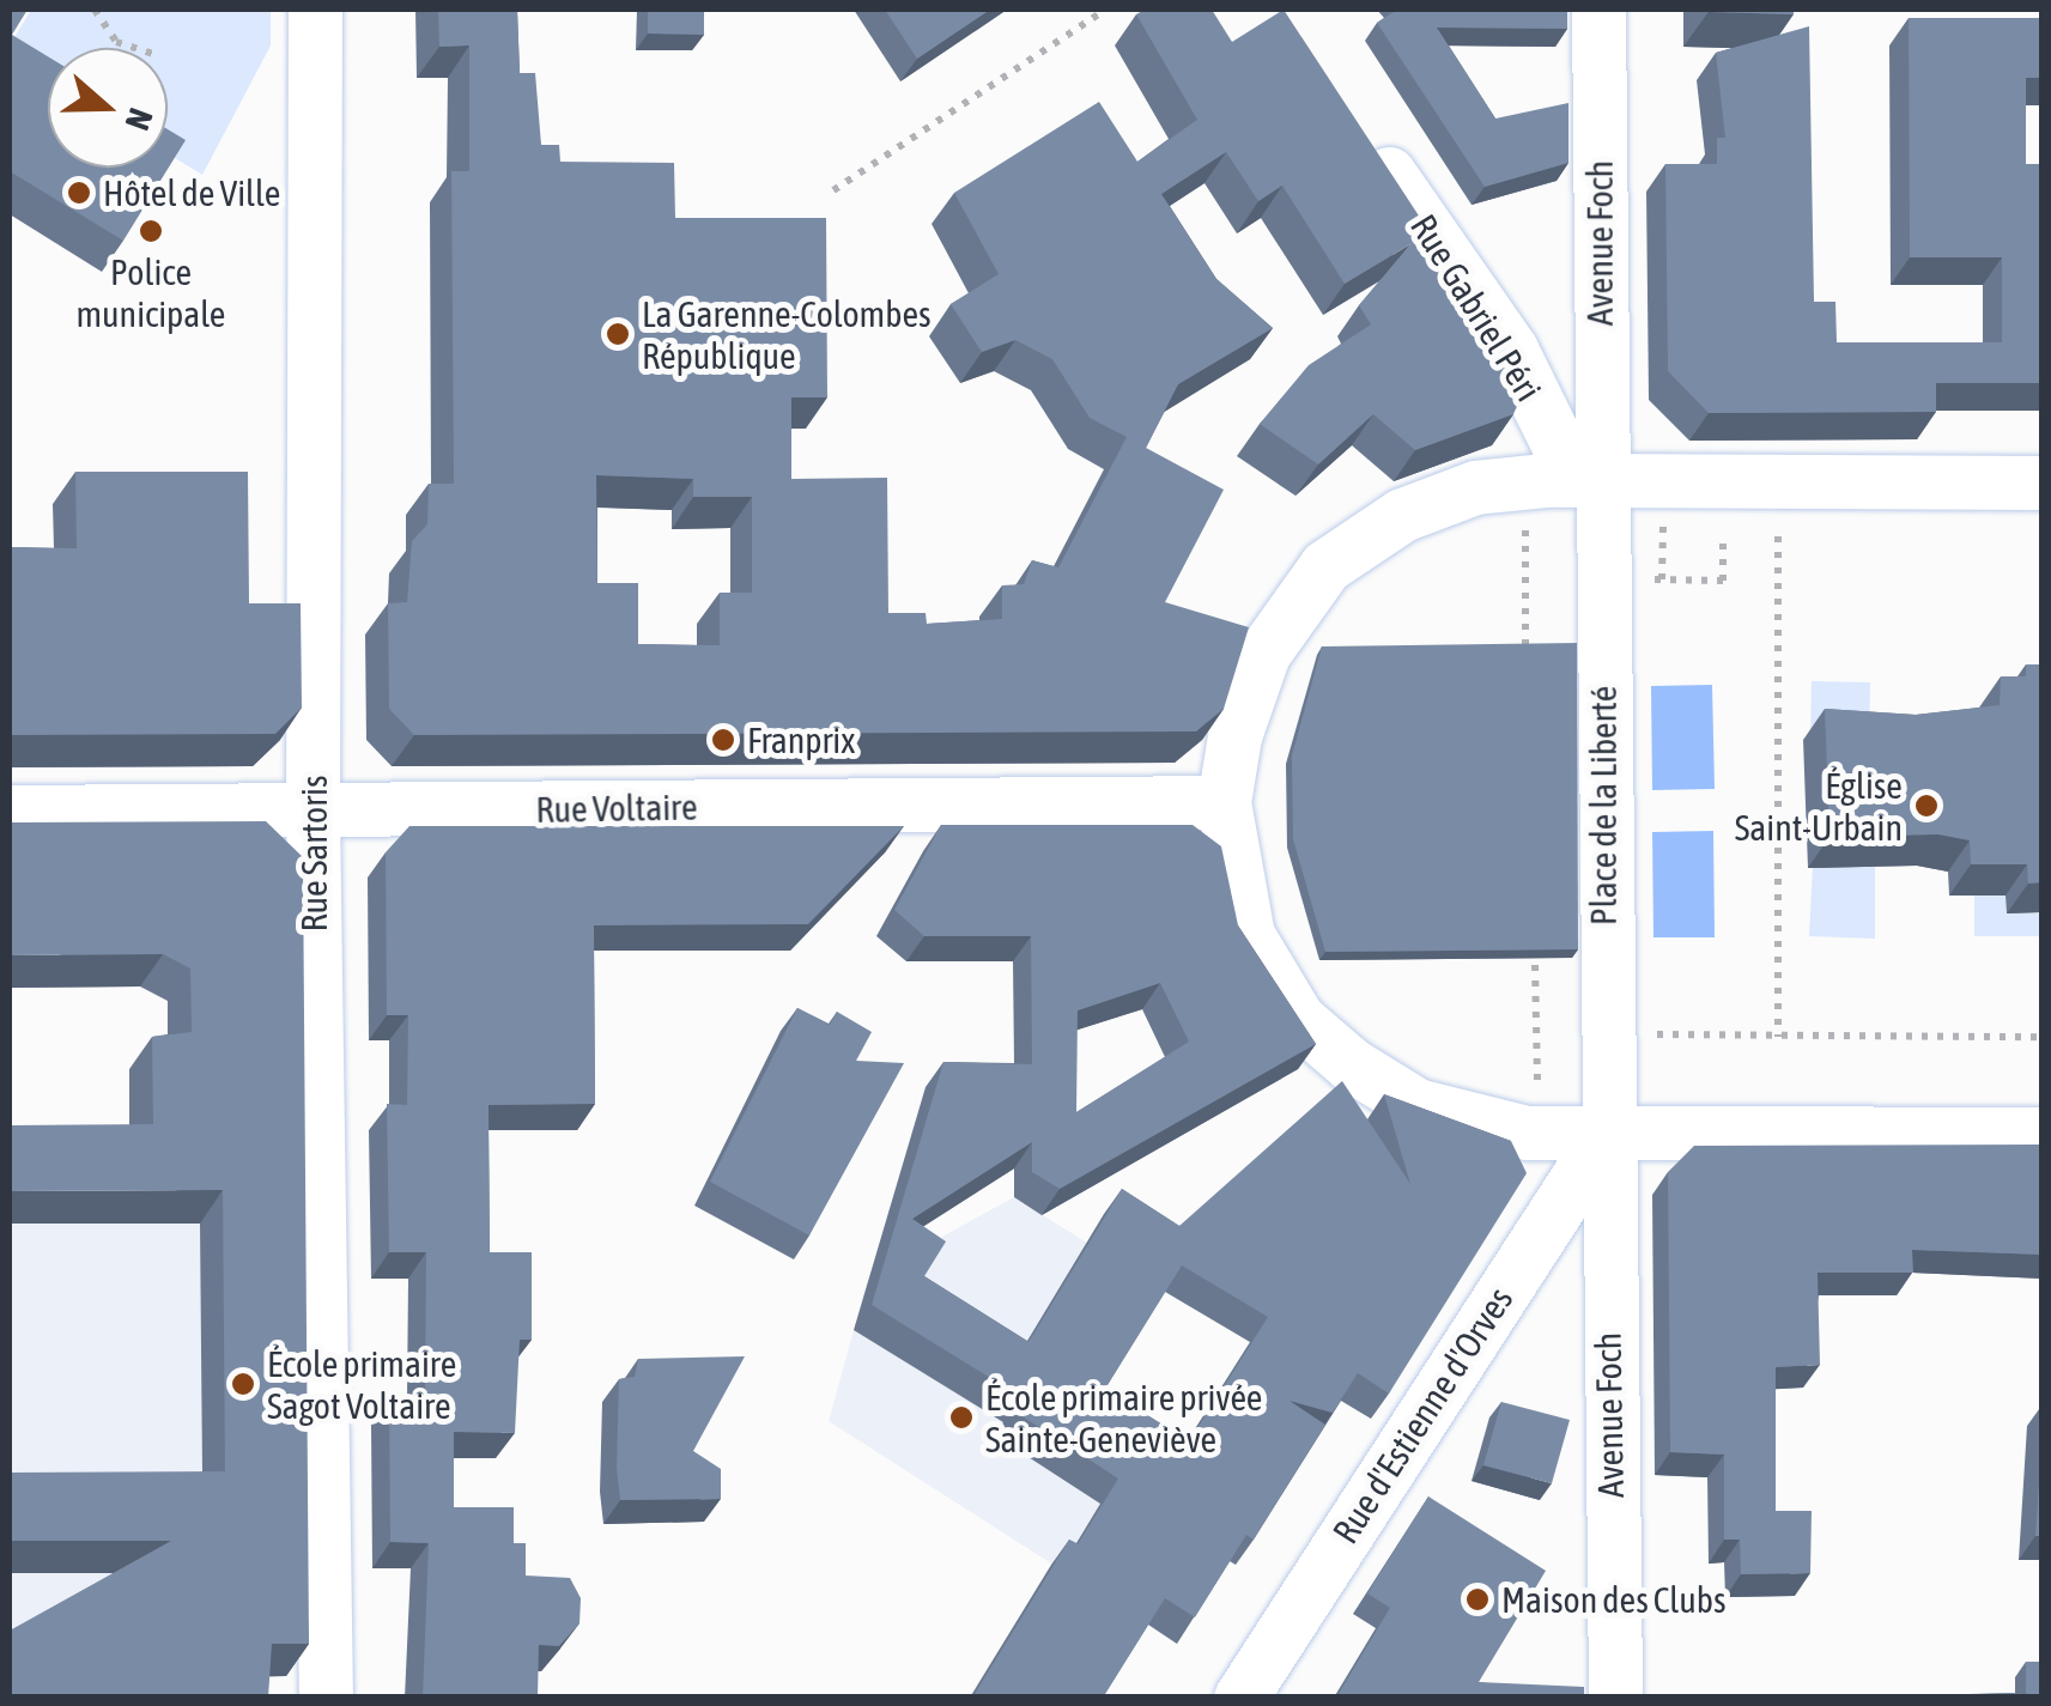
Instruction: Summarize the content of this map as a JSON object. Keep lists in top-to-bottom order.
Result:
{
  "streets": {
    "street": [
      "Avenue Foch",
      "Rue Gabriel Péri",
      "Place de la Liberté",
      "Rue Voltaire",
      "Rue Sartoris",
      "Rue d'Estienne d'Orves"
    ]
  },
  "crossings": [
    ["Avenue Foch", "Rue Gabriel Péri"],
    ["Avenue Foch", "Place de la Liberté"],
    ["Avenue Foch", "Rue d'Estienne d'Orves"],
    ["Rue Gabriel Péri", "Place de la Liberté"],
    ["Place de la Liberté", "Rue d'Estienne d'Orves"],
    ["Rue Voltaire", "Rue Sartoris"]
  ],
  "places": [
    "Hôtel de Ville",
    "Police municipale",
    "La Garenne-Colombes République",
    "Franprix",
    "Église Saint-Urbain",
    "École primaire Sagot Voltaire",
    "École primaire privée Sainte-Geneviève",
    "Maison des Clubs"
  ],
  "north": "right"
}
